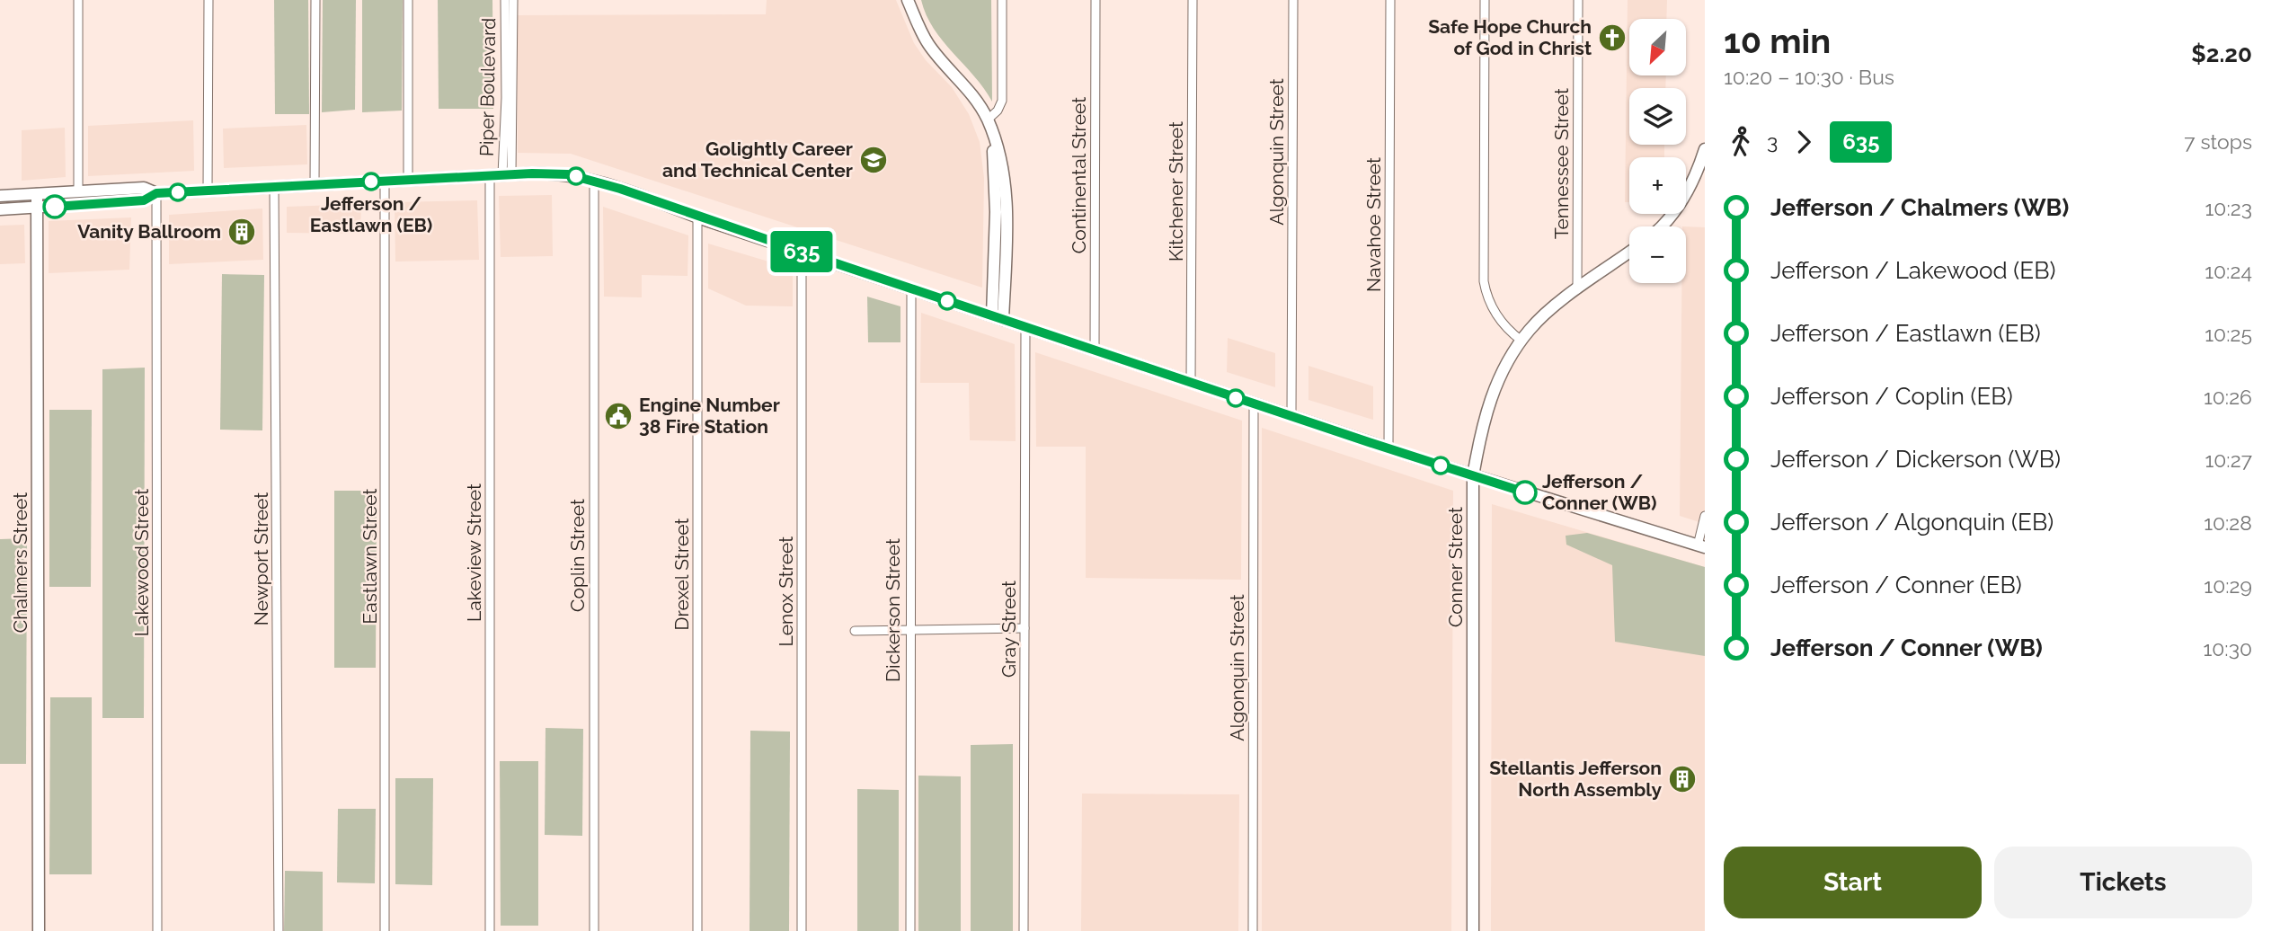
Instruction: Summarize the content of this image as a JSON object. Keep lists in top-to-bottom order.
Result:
{
  "streets": {
    "main road": ["Chalmers Street", "Conner Street"],
    "street": [
      "Piper Boulevard",
      "Algonquin Street",
      "Tennessee Street",
      "Continental Street",
      "Kitchener Street",
      "Navahoe Street",
      "Lakeview Street",
      "Coplin Street",
      "Eastlawn Street",
      "Newport Street",
      "Lakewood Street",
      "Drexel Street",
      "Lenox Street",
      "Dickerson Street",
      "Gray Street"
    ]
  },
  "crossings": [
    ["Tennessee Street", "Conner Street"]
  ],
  "places": {
    "church": ["Safe Hope Church of God in Christ"],
    "school or university": ["Golightly Career and Technical Center"],
    "other": ["Jefferson / Eastlawn (EB)", "Jefferson / Conner (WB)"],
    "building": ["Vanity Ballroom", "Stellantis Jefferson North Assembly"],
    "public building": ["Engine Number 38 Fire Station"]
  },
  "lines": ["bus line 635"],
  "north": "bottom left",
  "page": {
    "on_map": "635",
    "heading": ["10 min", "10:20 – 10:30 · Bus", "$2.20"],
    "map_buttons": ["+", "−"],
    "legs": ["3", "635", "7 stops"],
    "list": [
      {
        "name": "Jefferson / Chalmers (WB)",
        "value": "10:23"
      },
      {
        "name": "Jefferson / Lakewood (EB)",
        "value": "10:24"
      },
      {
        "name": "Jefferson / Eastlawn (EB)",
        "value": "10:25"
      },
      {
        "name": "Jefferson / Coplin (EB)",
        "value": "10:26"
      },
      {
        "name": "Jefferson / Dickerson (WB)",
        "value": "10:27"
      },
      {
        "name": "Jefferson / Algonquin (EB)",
        "value": "10:28"
      },
      {
        "name": "Jefferson / Conner (EB)",
        "value": "10:29"
      },
      {
        "name": "Jefferson / Conner (WB)",
        "value": "10:30"
      }
    ],
    "buttons": ["Start", "Tickets"]
  }
}
